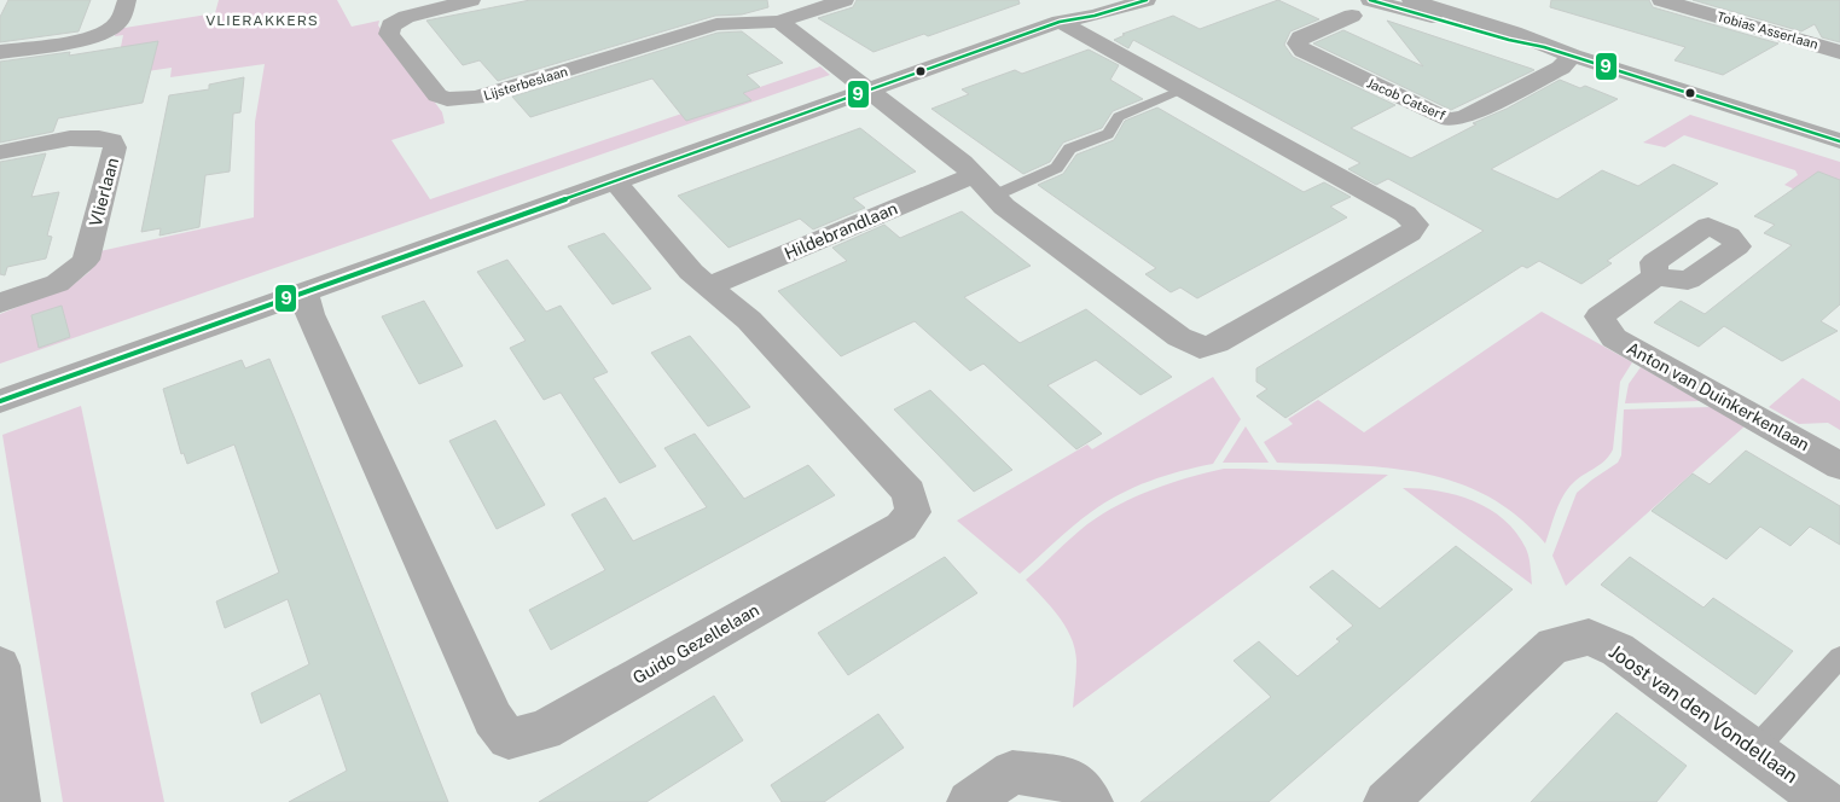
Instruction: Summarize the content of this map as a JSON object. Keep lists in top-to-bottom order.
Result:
{
  "streets": {
    "street": [
      "Tobias Asserlaan",
      "Lijsterbeslaan",
      "Jacob Catserf",
      "Vlierlaan",
      "Hildebrandlaan",
      "Anton van Duinkerkenlaan",
      "Guido Gezellelaan",
      "Joost van den Vondellaan"
    ]
  },
  "crossings": [
    ["Hildebrandlaan", "Guido Gezellelaan"]
  ],
  "districts": ["VLIERAKKERS"],
  "lines": ["transit line 9"]
}
